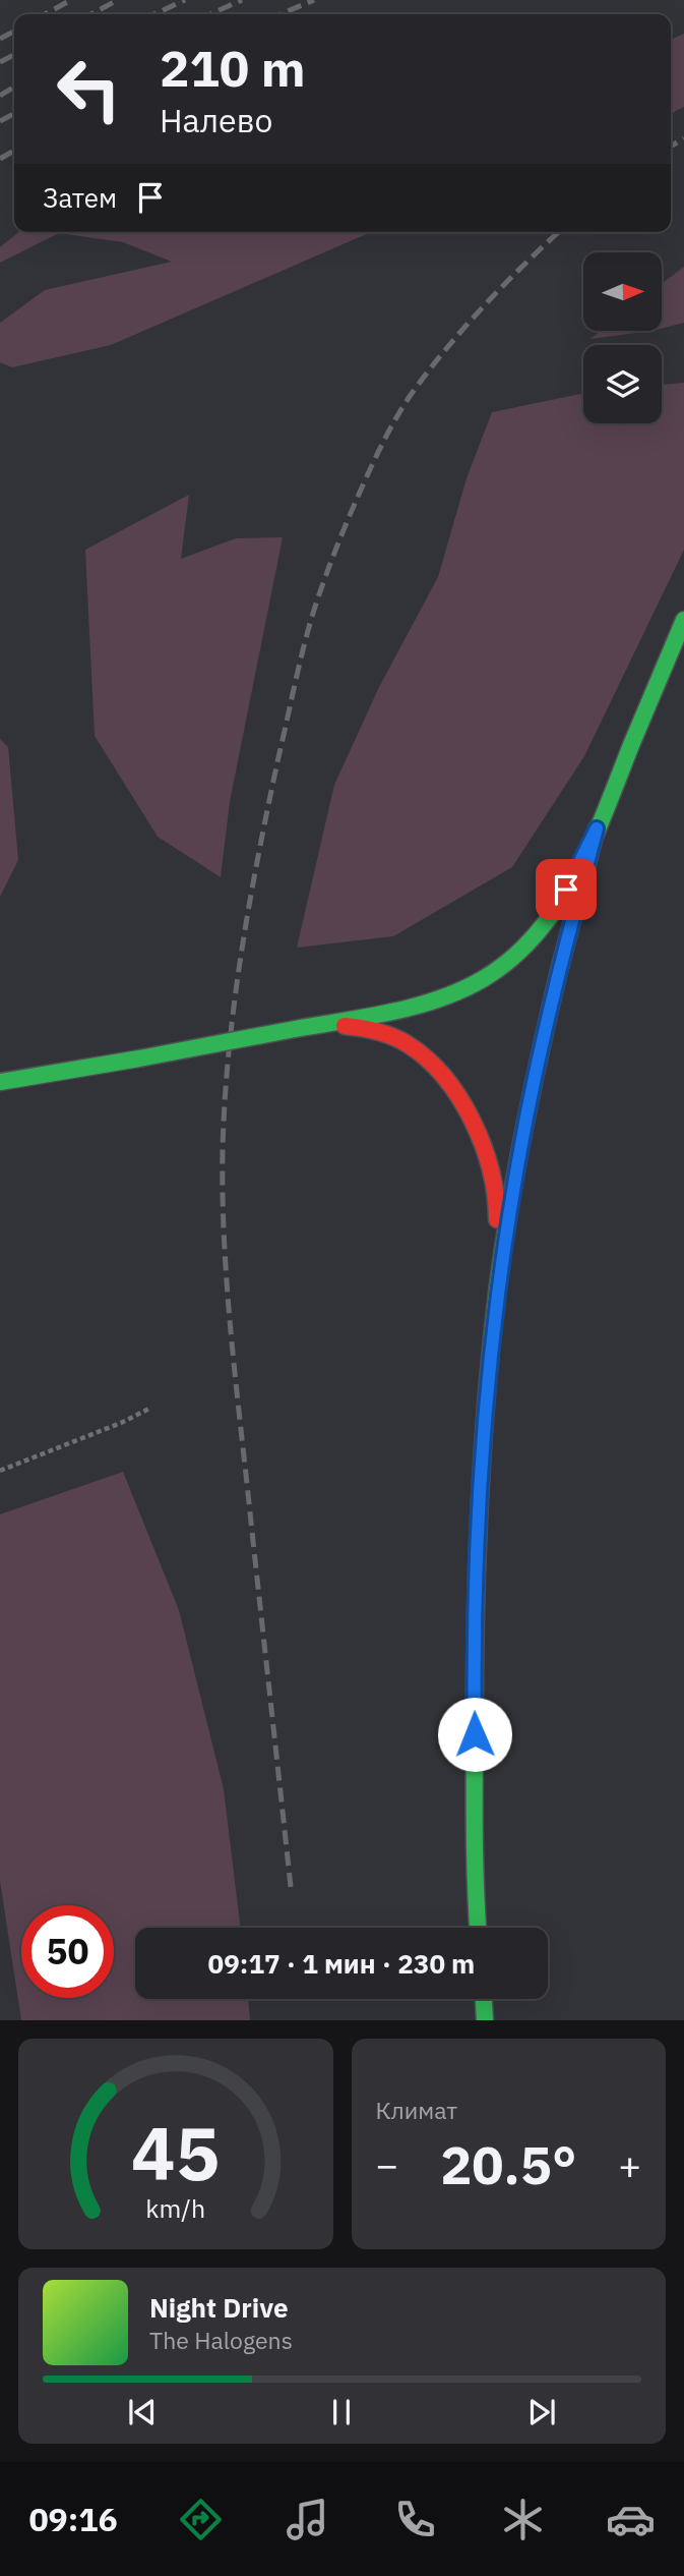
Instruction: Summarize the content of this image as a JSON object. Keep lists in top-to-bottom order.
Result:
{
  "north": "right",
  "page": {
    "turn": ["210 m", "Налево"],
    "then": "Затем",
    "limit": "50",
    "trip": "09:17 · 1 мин · 230 m",
    "tile": "Климат",
    "heat": ["−", "20.5°", "+"],
    "song": ["Night Drive", "The Halogens"],
    "tabs": "09:16",
    "gauge": ["45", "km/h"]
  }
}
